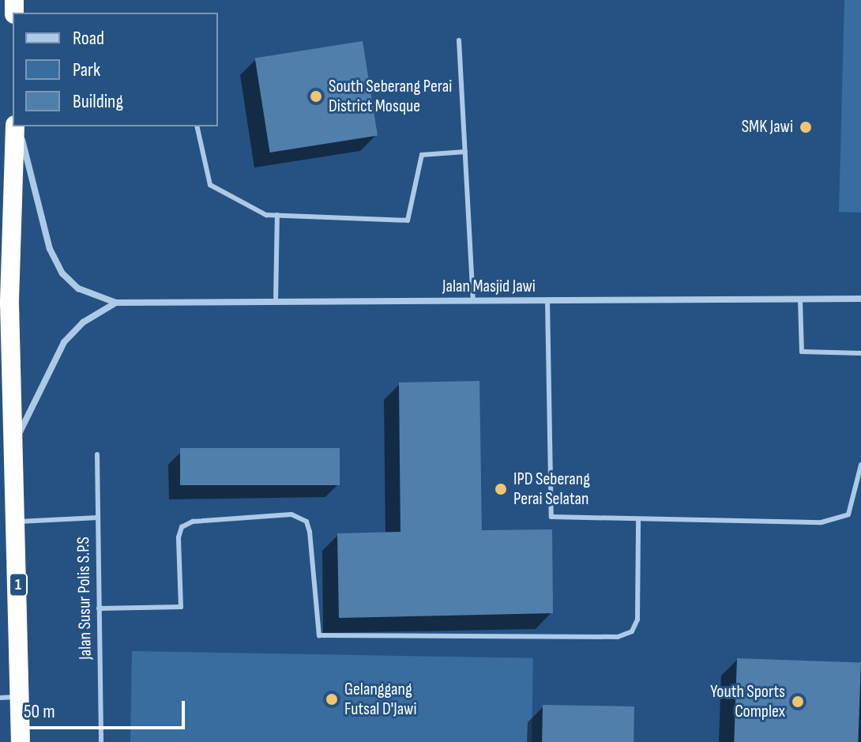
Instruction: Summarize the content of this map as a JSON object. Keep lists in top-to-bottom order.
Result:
{
  "streets": {
    "highway": ["1"],
    "street": ["Jalan Masjid Jawi"],
    "lane": ["Jalan Susur Polis S.P.S"]
  },
  "places": [
    "South Seberang Perai District Mosque",
    "SMK Jawi",
    "IPD Seberang Perai Selatan",
    "Gelanggang Futsal D'Jawi",
    "Youth Sports Complex"
  ],
  "legend": ["Road", "Park", "Building"],
  "scale_bar": "50 m"
}
